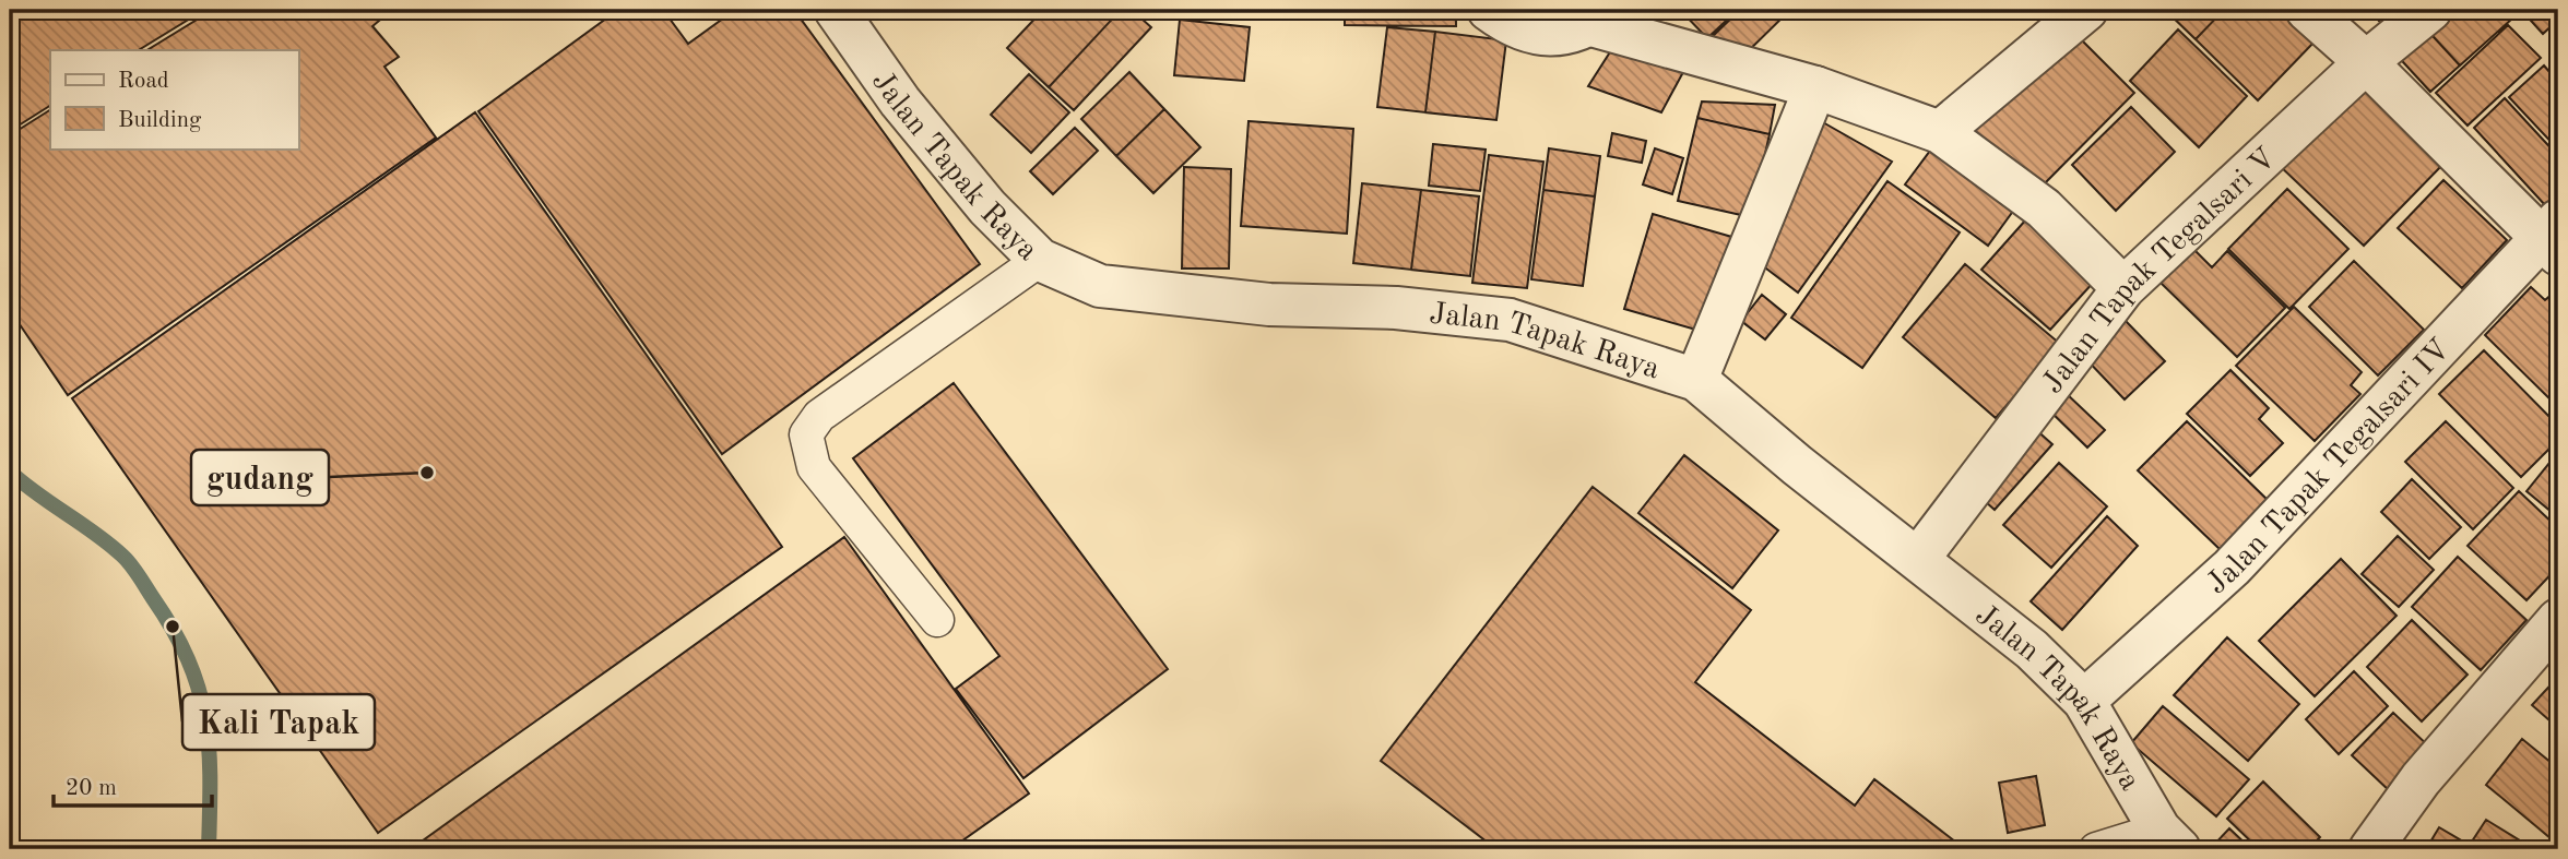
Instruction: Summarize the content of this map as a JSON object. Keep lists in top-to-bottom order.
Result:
{
  "streets": {
    "street": ["Jalan Tapak Raya", "Jalan Tapak Tegalsari V", "Jalan Tapak Tegalsari IV"]
  },
  "crossings": [
    ["Jalan Tapak Raya", "Jalan Tapak Tegalsari V"],
    ["Jalan Tapak Raya", "Jalan Tapak Tegalsari IV"]
  ],
  "places": ["gudang", "Kali Tapak"],
  "legend": ["Road", "Building"],
  "scale_bar": "20 m"
}
